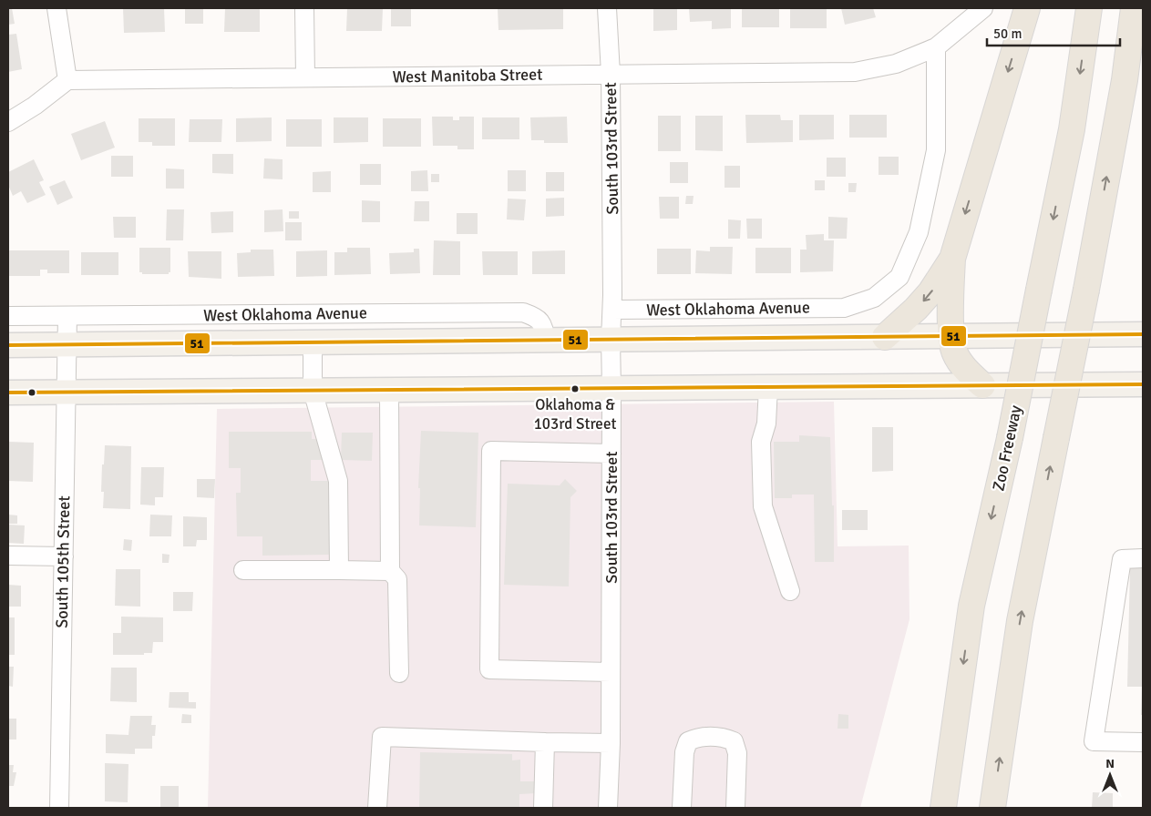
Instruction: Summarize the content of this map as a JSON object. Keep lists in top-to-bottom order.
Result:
{
  "streets": {
    "highway": ["Zoo Freeway"],
    "main road": ["West Oklahoma Avenue"],
    "street": ["West Manitoba Street", "South 103rd Street", "South 105th Street"]
  },
  "crossings": [
    ["West Manitoba Street", "South 103rd Street"],
    ["West Manitoba Street", "West Oklahoma Avenue"],
    ["South 103rd Street", "West Oklahoma Avenue"],
    ["West Oklahoma Avenue", "South 105th Street"]
  ],
  "places": ["Oklahoma & 103rd Street"],
  "lines": ["transit line 51"],
  "scale_bar": "50 m",
  "north": "top"
}
